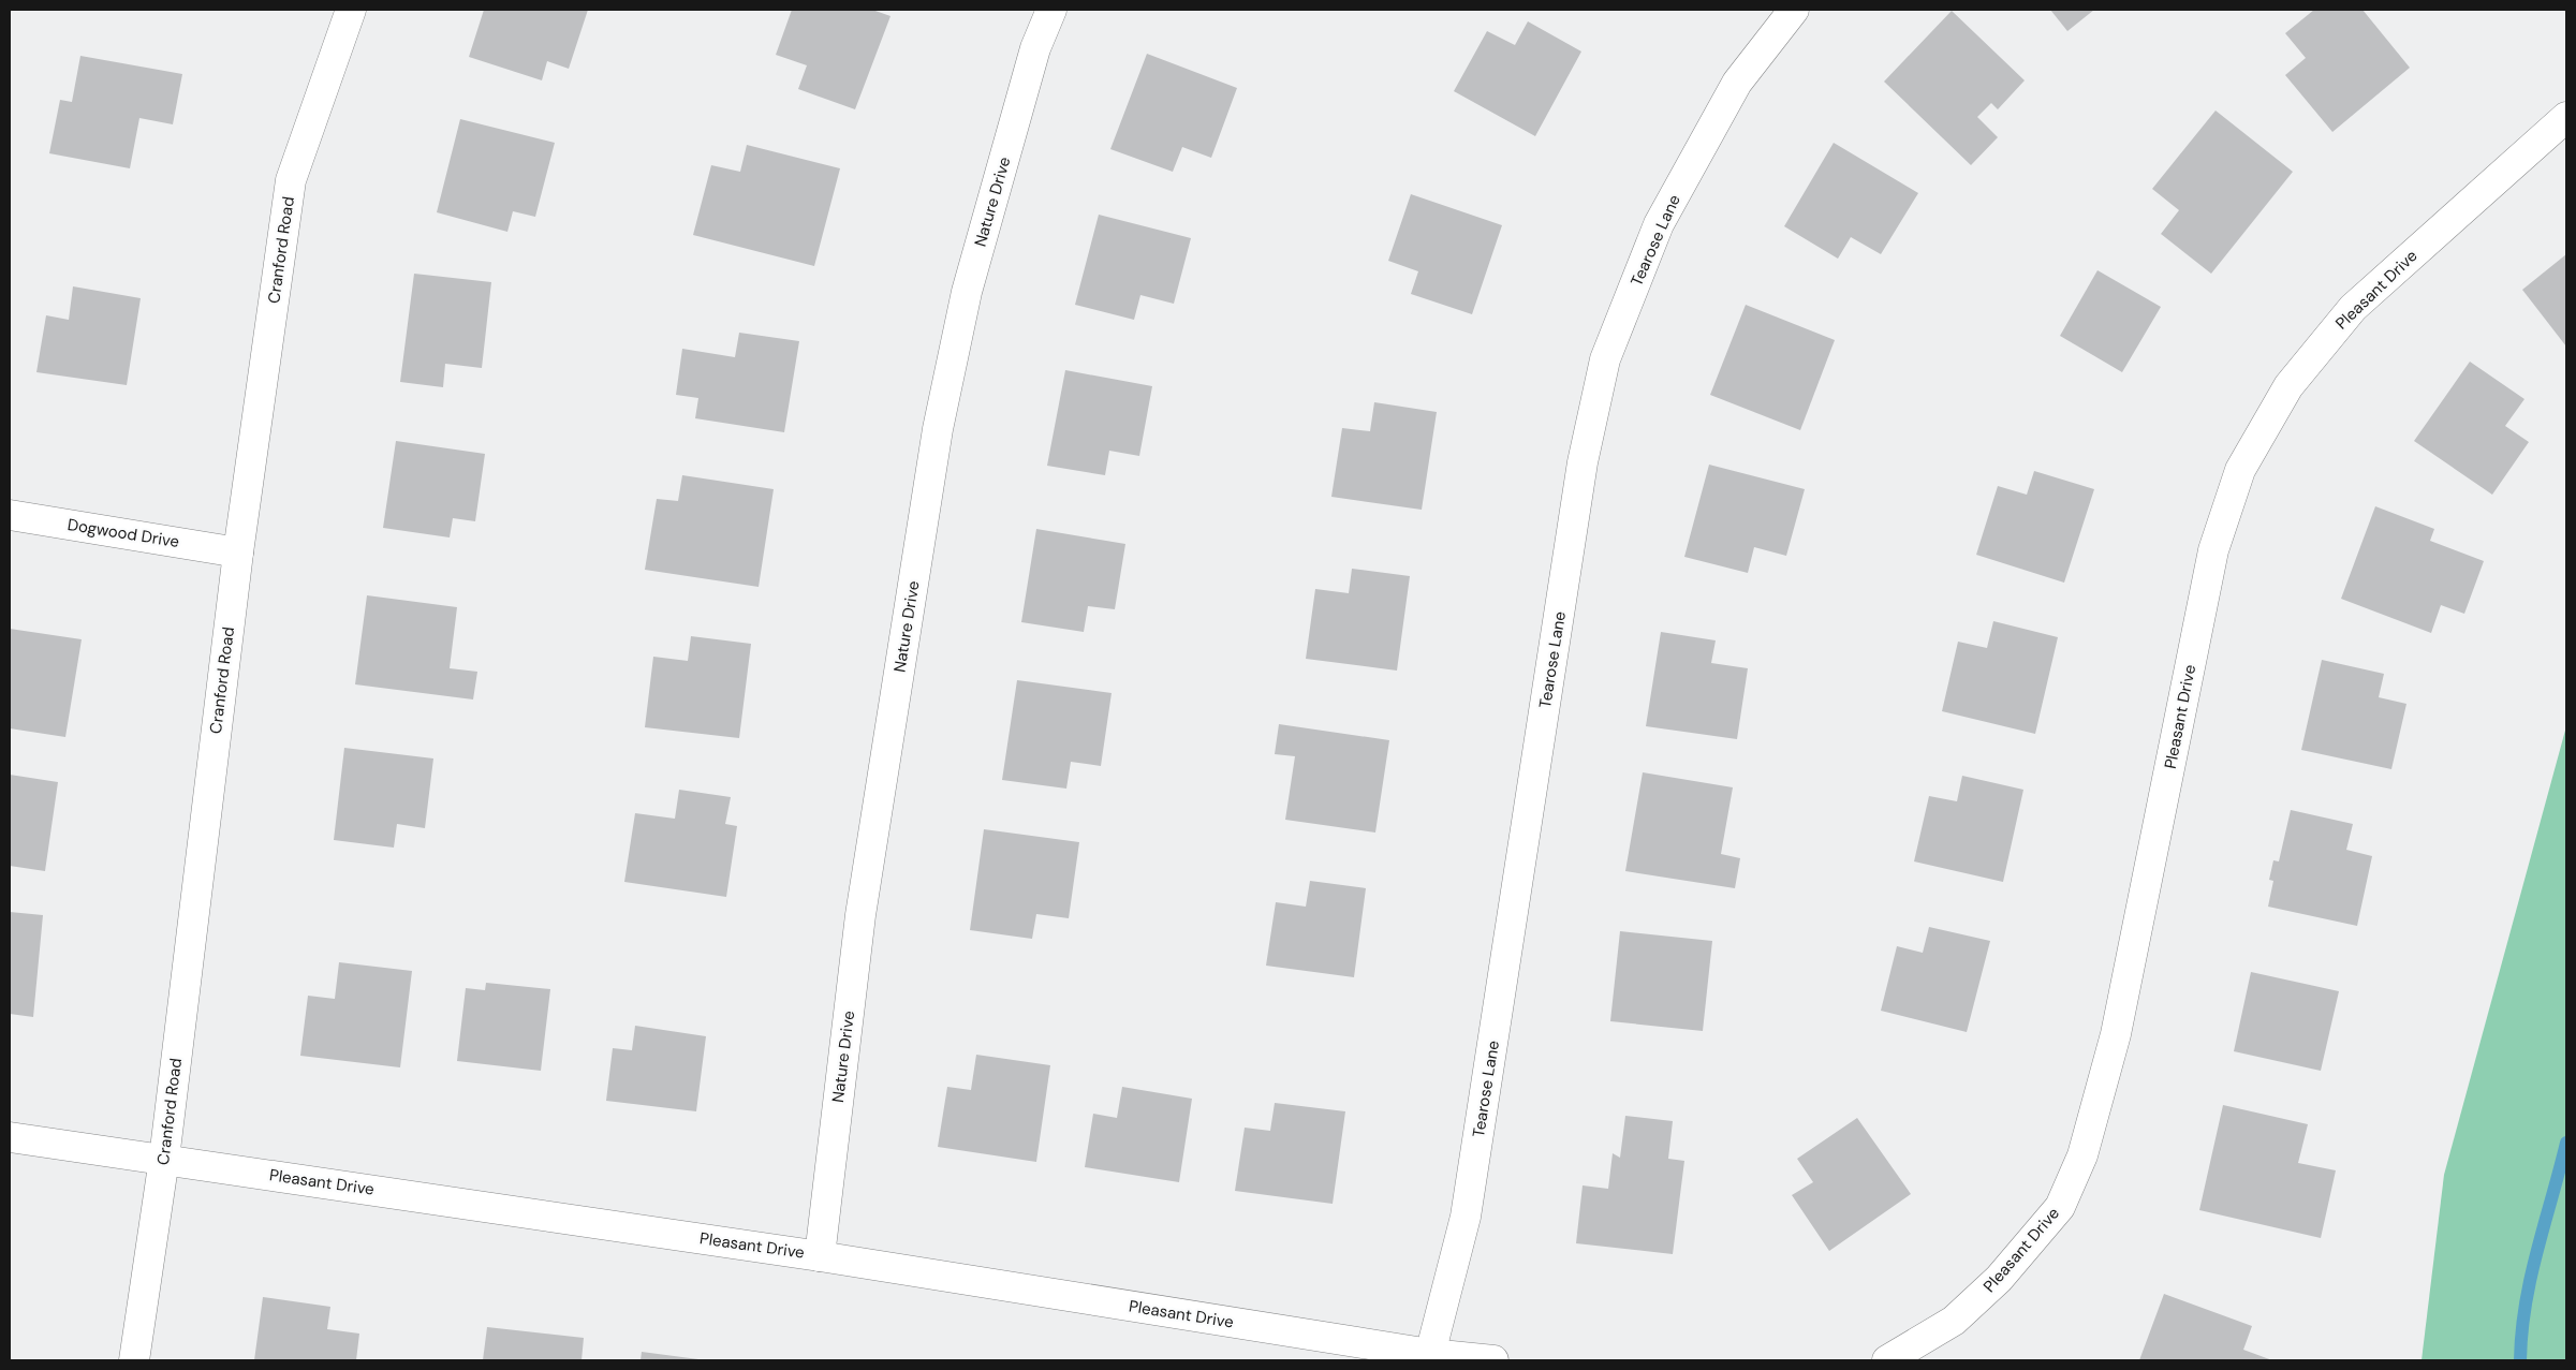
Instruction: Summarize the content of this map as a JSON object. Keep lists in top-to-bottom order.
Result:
{
  "streets": {
    "street": [
      "Nature Drive",
      "Tearose Lane",
      "Cranford Road",
      "Pleasant Drive",
      "Dogwood Drive"
    ]
  },
  "crossings": [
    ["Nature Drive", "Pleasant Drive"],
    ["Tearose Lane", "Pleasant Drive"],
    ["Cranford Road", "Pleasant Drive"],
    ["Cranford Road", "Dogwood Drive"]
  ]
}
